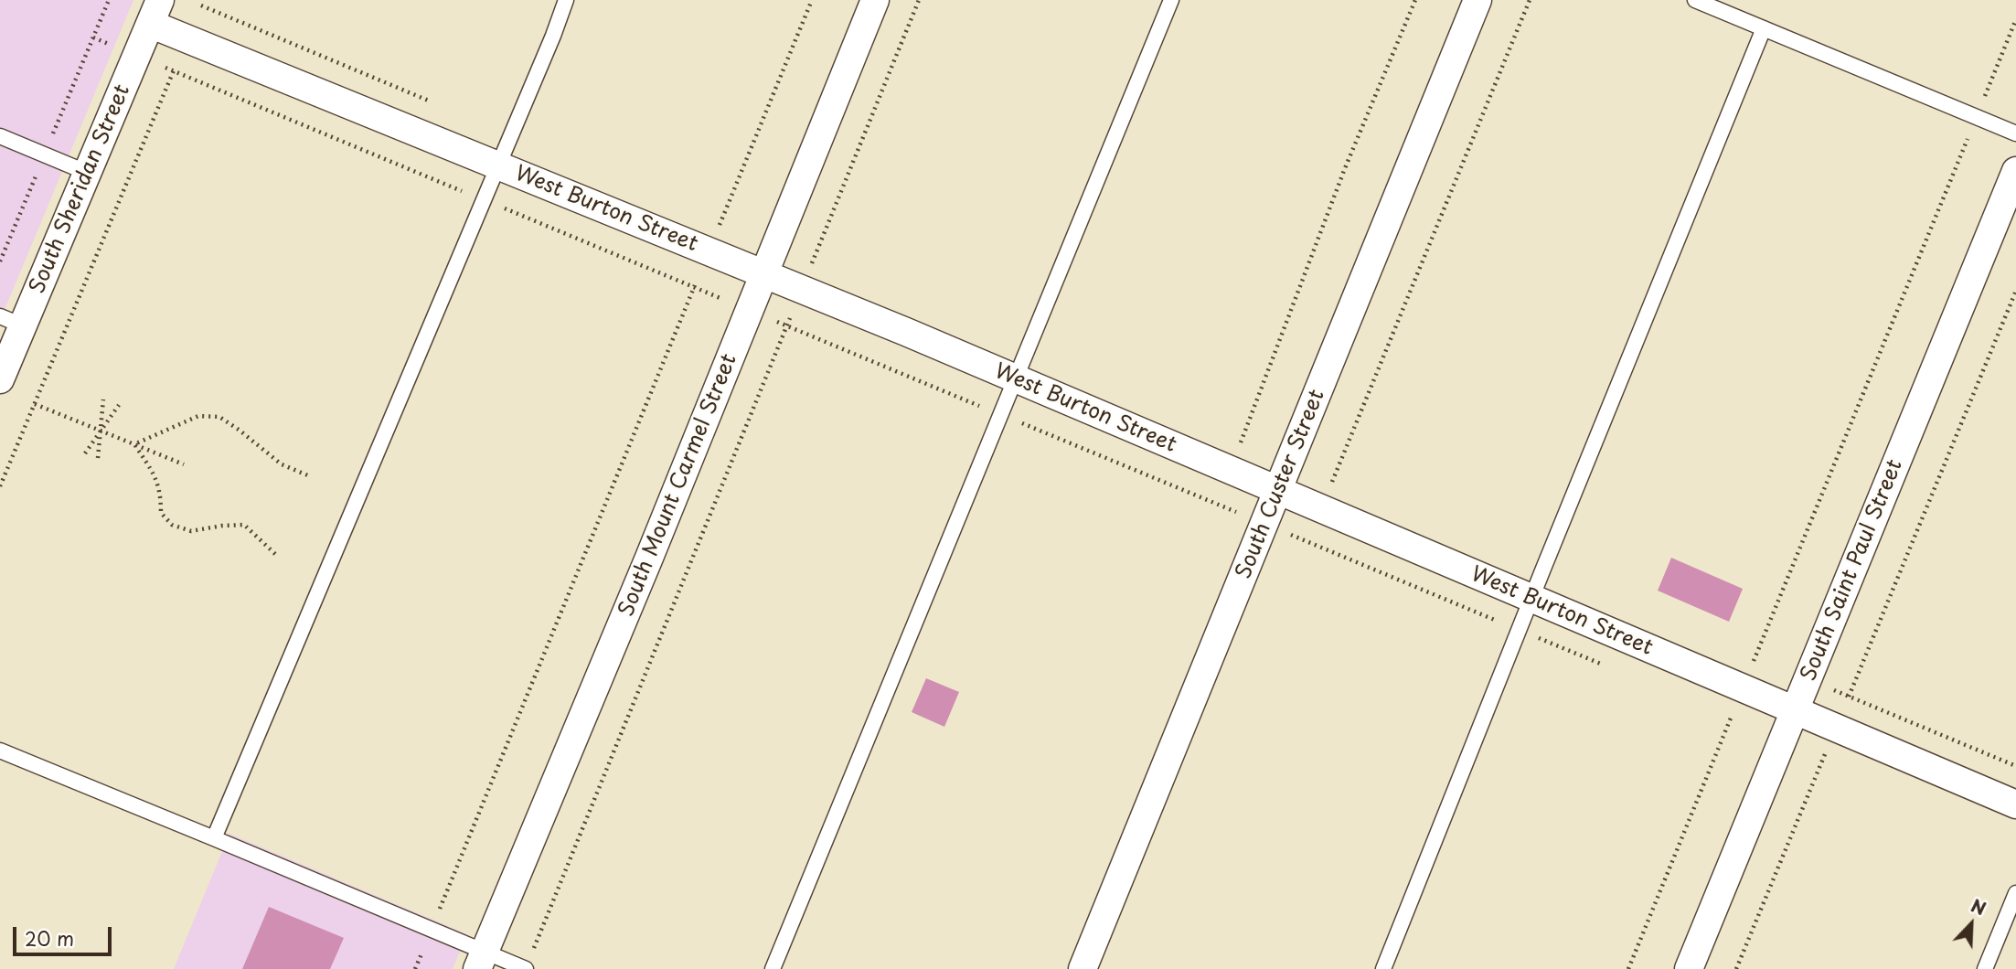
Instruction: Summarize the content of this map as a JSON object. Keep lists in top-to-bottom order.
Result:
{
  "streets": {
    "street": [
      "South Sheridan Street",
      "West Burton Street",
      "South Custer Street",
      "South Mount Carmel Street",
      "South Saint Paul Street"
    ]
  },
  "crossings": [
    ["South Sheridan Street", "West Burton Street"],
    ["West Burton Street", "South Custer Street"],
    ["West Burton Street", "South Mount Carmel Street"],
    ["West Burton Street", "South Saint Paul Street"]
  ],
  "scale_bar": "20 m",
  "north": "top right"
}
